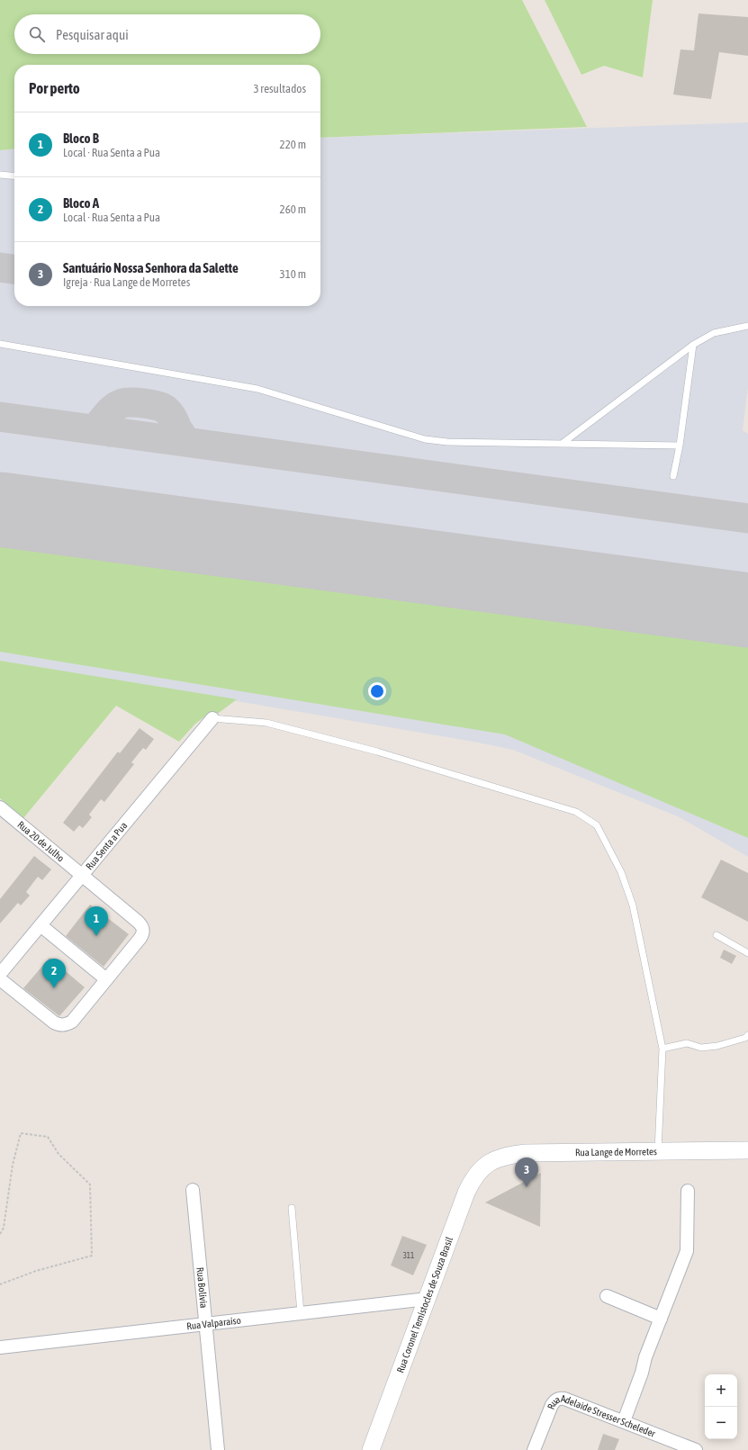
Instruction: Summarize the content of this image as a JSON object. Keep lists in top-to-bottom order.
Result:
{
  "streets": {
    "main road": ["Rua Lange de Morretes", "Rua Coronel Temístocles de Souza Brasil"],
    "street": [
      "Rua 20 de Julho",
      "Rua Senta a Pua",
      "Rua Bolívia",
      "Rua Valparaíso",
      "Rua Adelaide Stresser Scheleder"
    ]
  },
  "crossings": [
    ["Rua 20 de Julho", "Rua Senta a Pua"],
    ["Rua Lange de Morretes", "Rua Coronel Temístocles de Souza Brasil"],
    ["Rua Bolívia", "Rua Valparaíso"],
    ["Rua Coronel Temístocles de Souza Brasil", "Rua Valparaíso"]
  ],
  "house_numbers": ["311"],
  "page": {
    "search": "Pesquisar aqui",
    "heading": ["Por perto", "3 resultados"],
    "list": [
      {
        "mark": "1",
        "name": "Bloco B",
        "note": "Local · Rua Senta a Pua",
        "value": "220 m"
      },
      {
        "mark": "2",
        "name": "Bloco A",
        "note": "Local · Rua Senta a Pua",
        "value": "260 m"
      },
      {
        "mark": "3",
        "name": "Santuário Nossa Senhora da Salette",
        "note": "Igreja · Rua Lange de Morretes",
        "value": "310 m"
      }
    ],
    "pins": ["1", "2", "3"],
    "map_buttons": ["+", "−"]
  }
}
